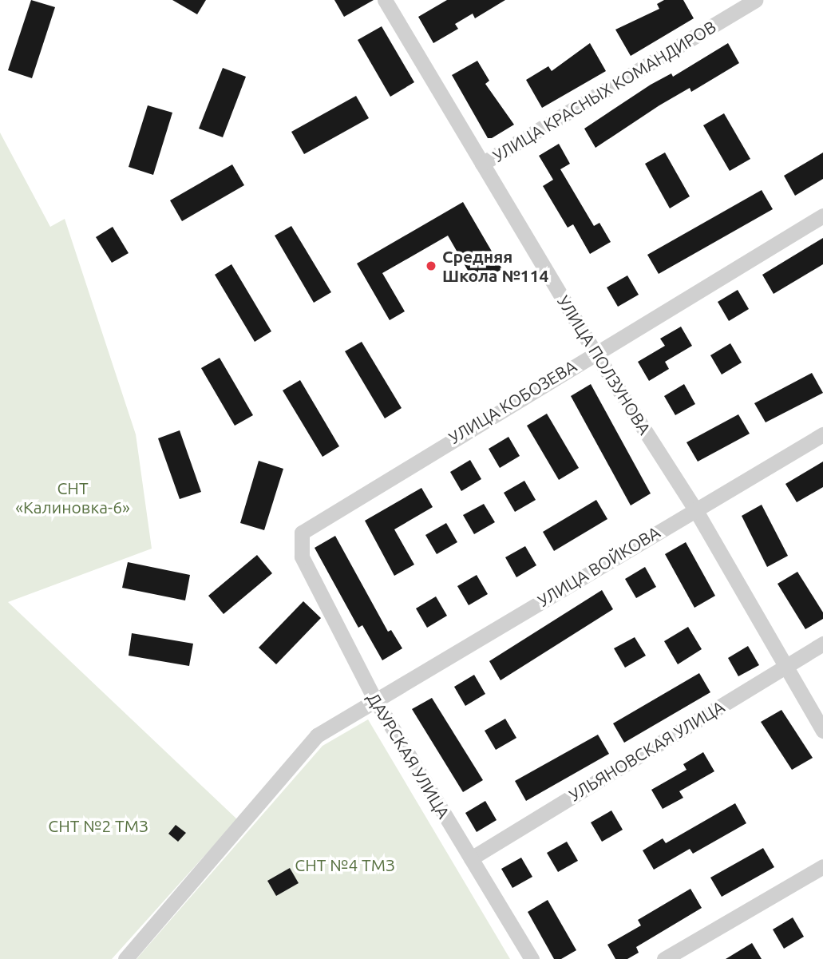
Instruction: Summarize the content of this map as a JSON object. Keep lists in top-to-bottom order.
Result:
{
  "streets": {
    "street": [
      "УЛИЦА КРАСНЫХ КОМАНДИРОВ",
      "УЛИЦА ПОЛЗУНОВА",
      "УЛИЦА КОБОЗЕВА",
      "УЛИЦА ВОЙКОВА",
      "УЛЬЯНОВСКАЯ УЛИЦА",
      "ДАУРСКАЯ УЛИЦА"
    ]
  },
  "crossings": [
    ["УЛИЦА КРАСНЫХ КОМАНДИРОВ", "УЛИЦА ПОЛЗУНОВА"],
    ["УЛИЦА ПОЛЗУНОВА", "УЛИЦА КОБОЗЕВА"],
    ["УЛИЦА ПОЛЗУНОВА", "УЛИЦА ВОЙКОВА"],
    ["УЛИЦА ПОЛЗУНОВА", "УЛЬЯНОВСКАЯ УЛИЦА"],
    ["УЛИЦА КОБОЗЕВА", "ДАУРСКАЯ УЛИЦА"],
    ["УЛИЦА ВОЙКОВА", "ДАУРСКАЯ УЛИЦА"],
    ["УЛЬЯНОВСКАЯ УЛИЦА", "ДАУРСКАЯ УЛИЦА"]
  ],
  "parks": ["СНТ «Калиновка-6»", "СНТ №2 ТМЗ", "СНТ №4 ТМЗ"],
  "places": ["Средняя Школа №114"]
}
